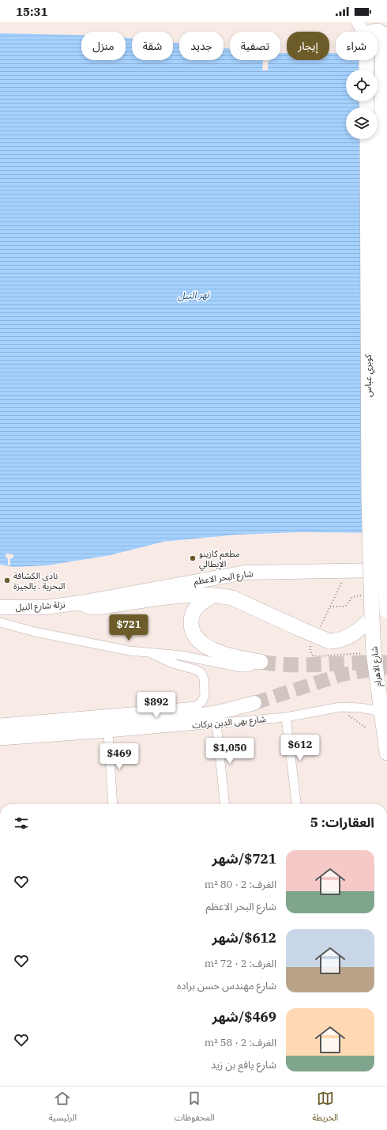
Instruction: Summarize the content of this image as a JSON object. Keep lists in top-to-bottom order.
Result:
{
  "streets": {
    "highway": ["كوبري عباس", "شارع الاهرام"],
    "main road": ["شارع البحر الاعظم", "نزلة شارع النيل", "شارع بهى الدين بركات"]
  },
  "crossings": [
    ["كوبري عباس", "شارع الاهرام"],
    ["شارع البحر الاعظم", "نزلة شارع النيل"],
    ["شارع الاهرام", "شارع بهى الدين بركات"]
  ],
  "water": ["نهر النيل"],
  "places": ["مطعم كازينو الإيطالي", "نادى الكشافة البحرية . بالجيزة"],
  "page": {
    "status": "15:31",
    "chip": [
      "شراء",
      "إيجار",
      "تصفية",
      "جديد",
      "شقة",
      "منزل"
    ],
    "price": [
      "$721",
      "$892",
      "$612",
      "$1,050",
      "$469"
    ],
    "heading": "العقارات: 5",
    "list": [
      {
        "name": "$721/شهر",
        "note": "الغرف: 2 · 80 m² · شارع البحر الاعظم"
      },
      {
        "name": "$612/شهر",
        "note": "الغرف: 2 · 72 m² · شارع مهندس حسن براده"
      },
      {
        "name": "$469/شهر",
        "note": "الغرف: 2 · 58 m² · شارع يافع بن زيد"
      }
    ],
    "tabs": ["الخريطة", "المحفوظات", "الرئيسية"]
  }
}
